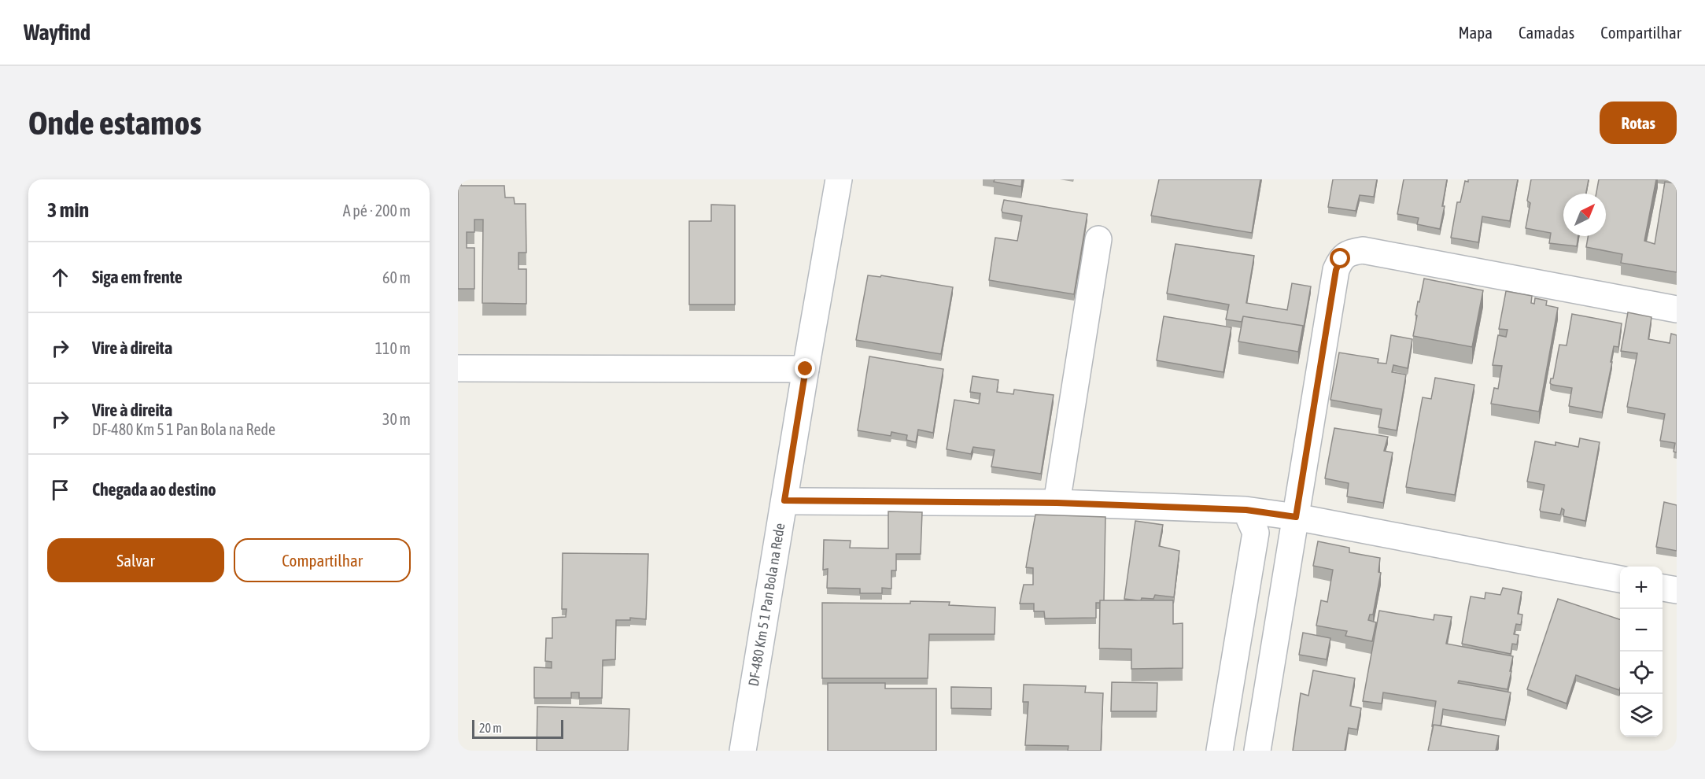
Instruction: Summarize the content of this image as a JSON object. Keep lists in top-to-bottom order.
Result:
{
  "streets": {
    "street": ["DF-480 Km 5 1 Pan Bola na Rede"]
  },
  "scale_bar": "20 m",
  "north": "top right",
  "page": {
    "header": "Wayfind",
    "nav": ["Mapa", "Camadas", "Compartilhar"],
    "buttons": [
      "Rotas",
      ["Salvar", "Compartilhar"]
    ],
    "title": "Onde estamos",
    "heading": ["3 min", "A pé · 200 m"],
    "list": [
      ["Siga em frente", "60 m"],
      ["Vire à direita", "110 m"],
      ["Vire à direita", "DF-480 Km 5 1 Pan Bola na Rede", "30 m"],
      "Chegada ao destino"
    ],
    "map_buttons": ["+", "−"],
    "scale": "20 m"
  }
}
